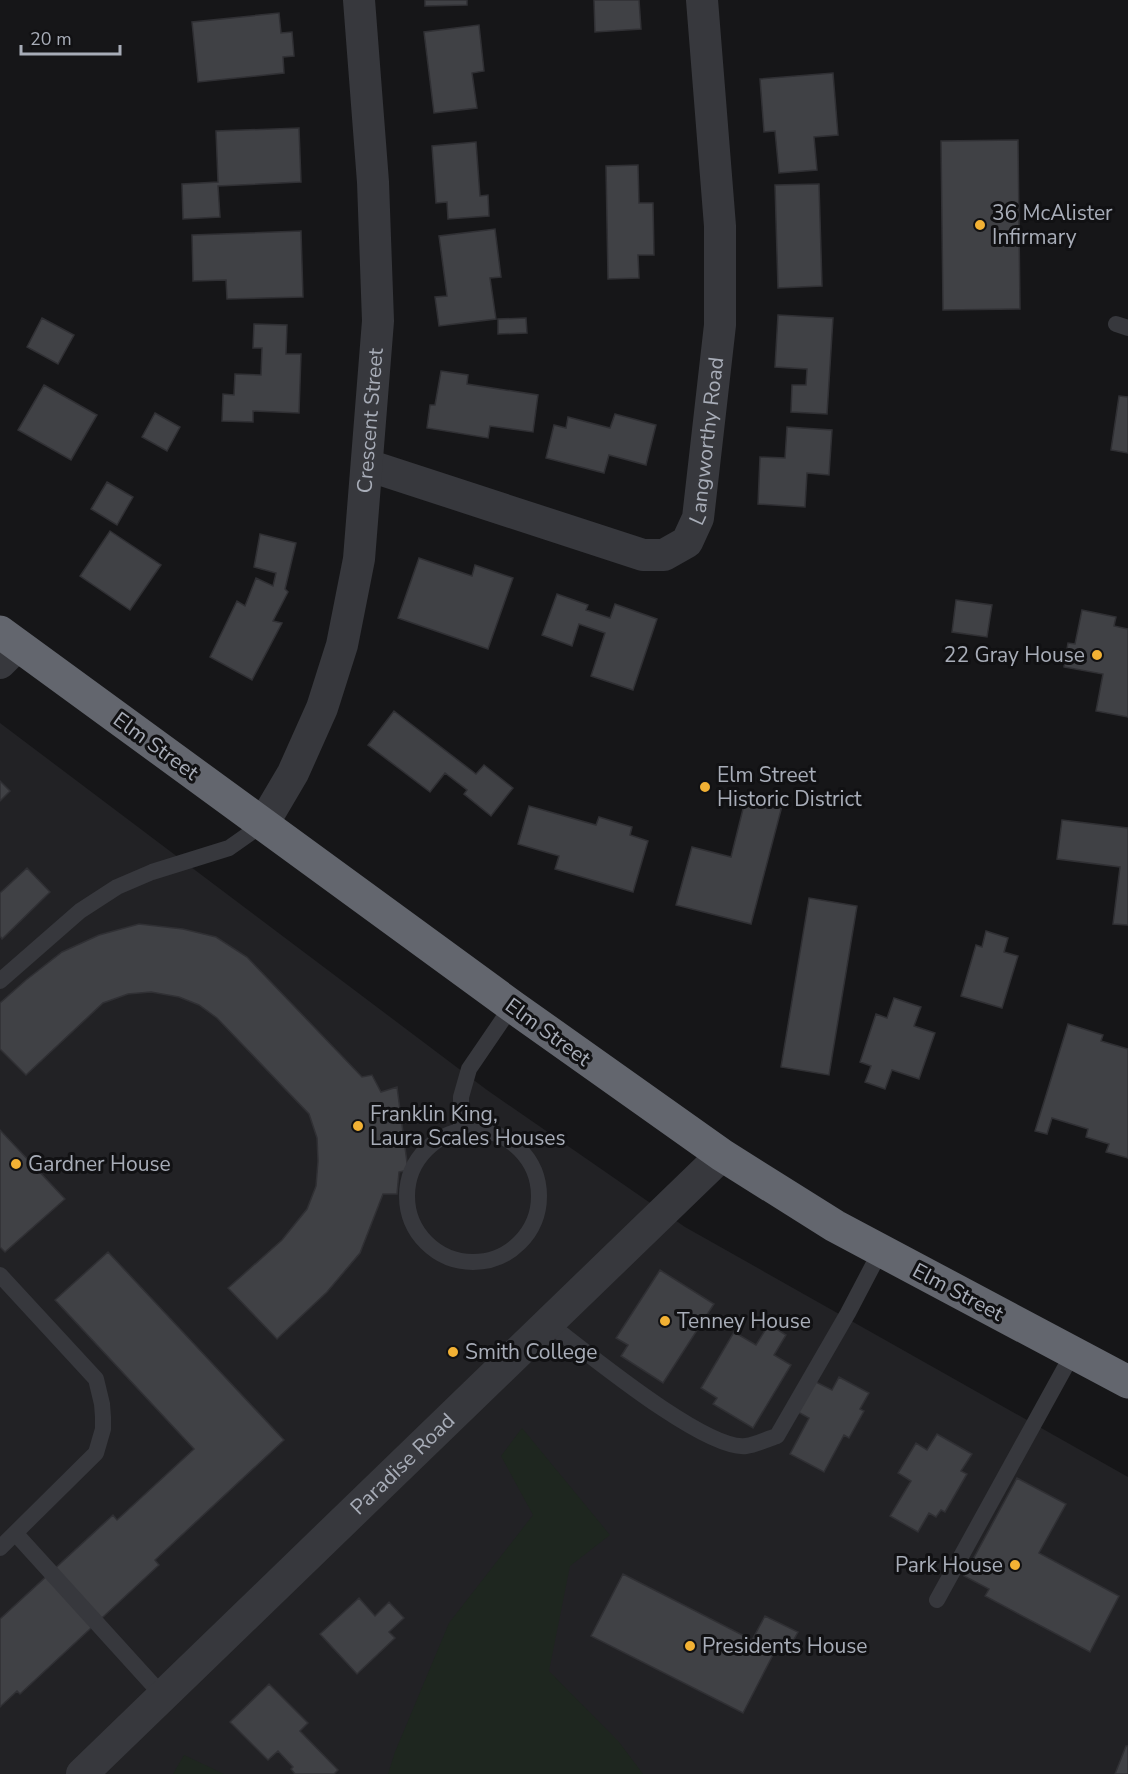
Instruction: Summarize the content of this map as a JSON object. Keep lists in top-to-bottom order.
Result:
{
  "streets": {
    "highway": ["Elm Street"],
    "street": ["Crescent Street", "Langworthy Road", "Paradise Road"]
  },
  "crossings": [
    ["Crescent Street", "Langworthy Road"],
    ["Crescent Street", "Elm Street"],
    ["Elm Street", "Paradise Road"]
  ],
  "places": [
    "36 McAlister Infirmary",
    "22 Gray House",
    "Elm Street Historic District",
    "Franklin King, Laura Scales Houses",
    "Gardner House",
    "Tenney House",
    "Smith College",
    "Park House",
    "Presidents House"
  ],
  "scale_bar": "20 m"
}
